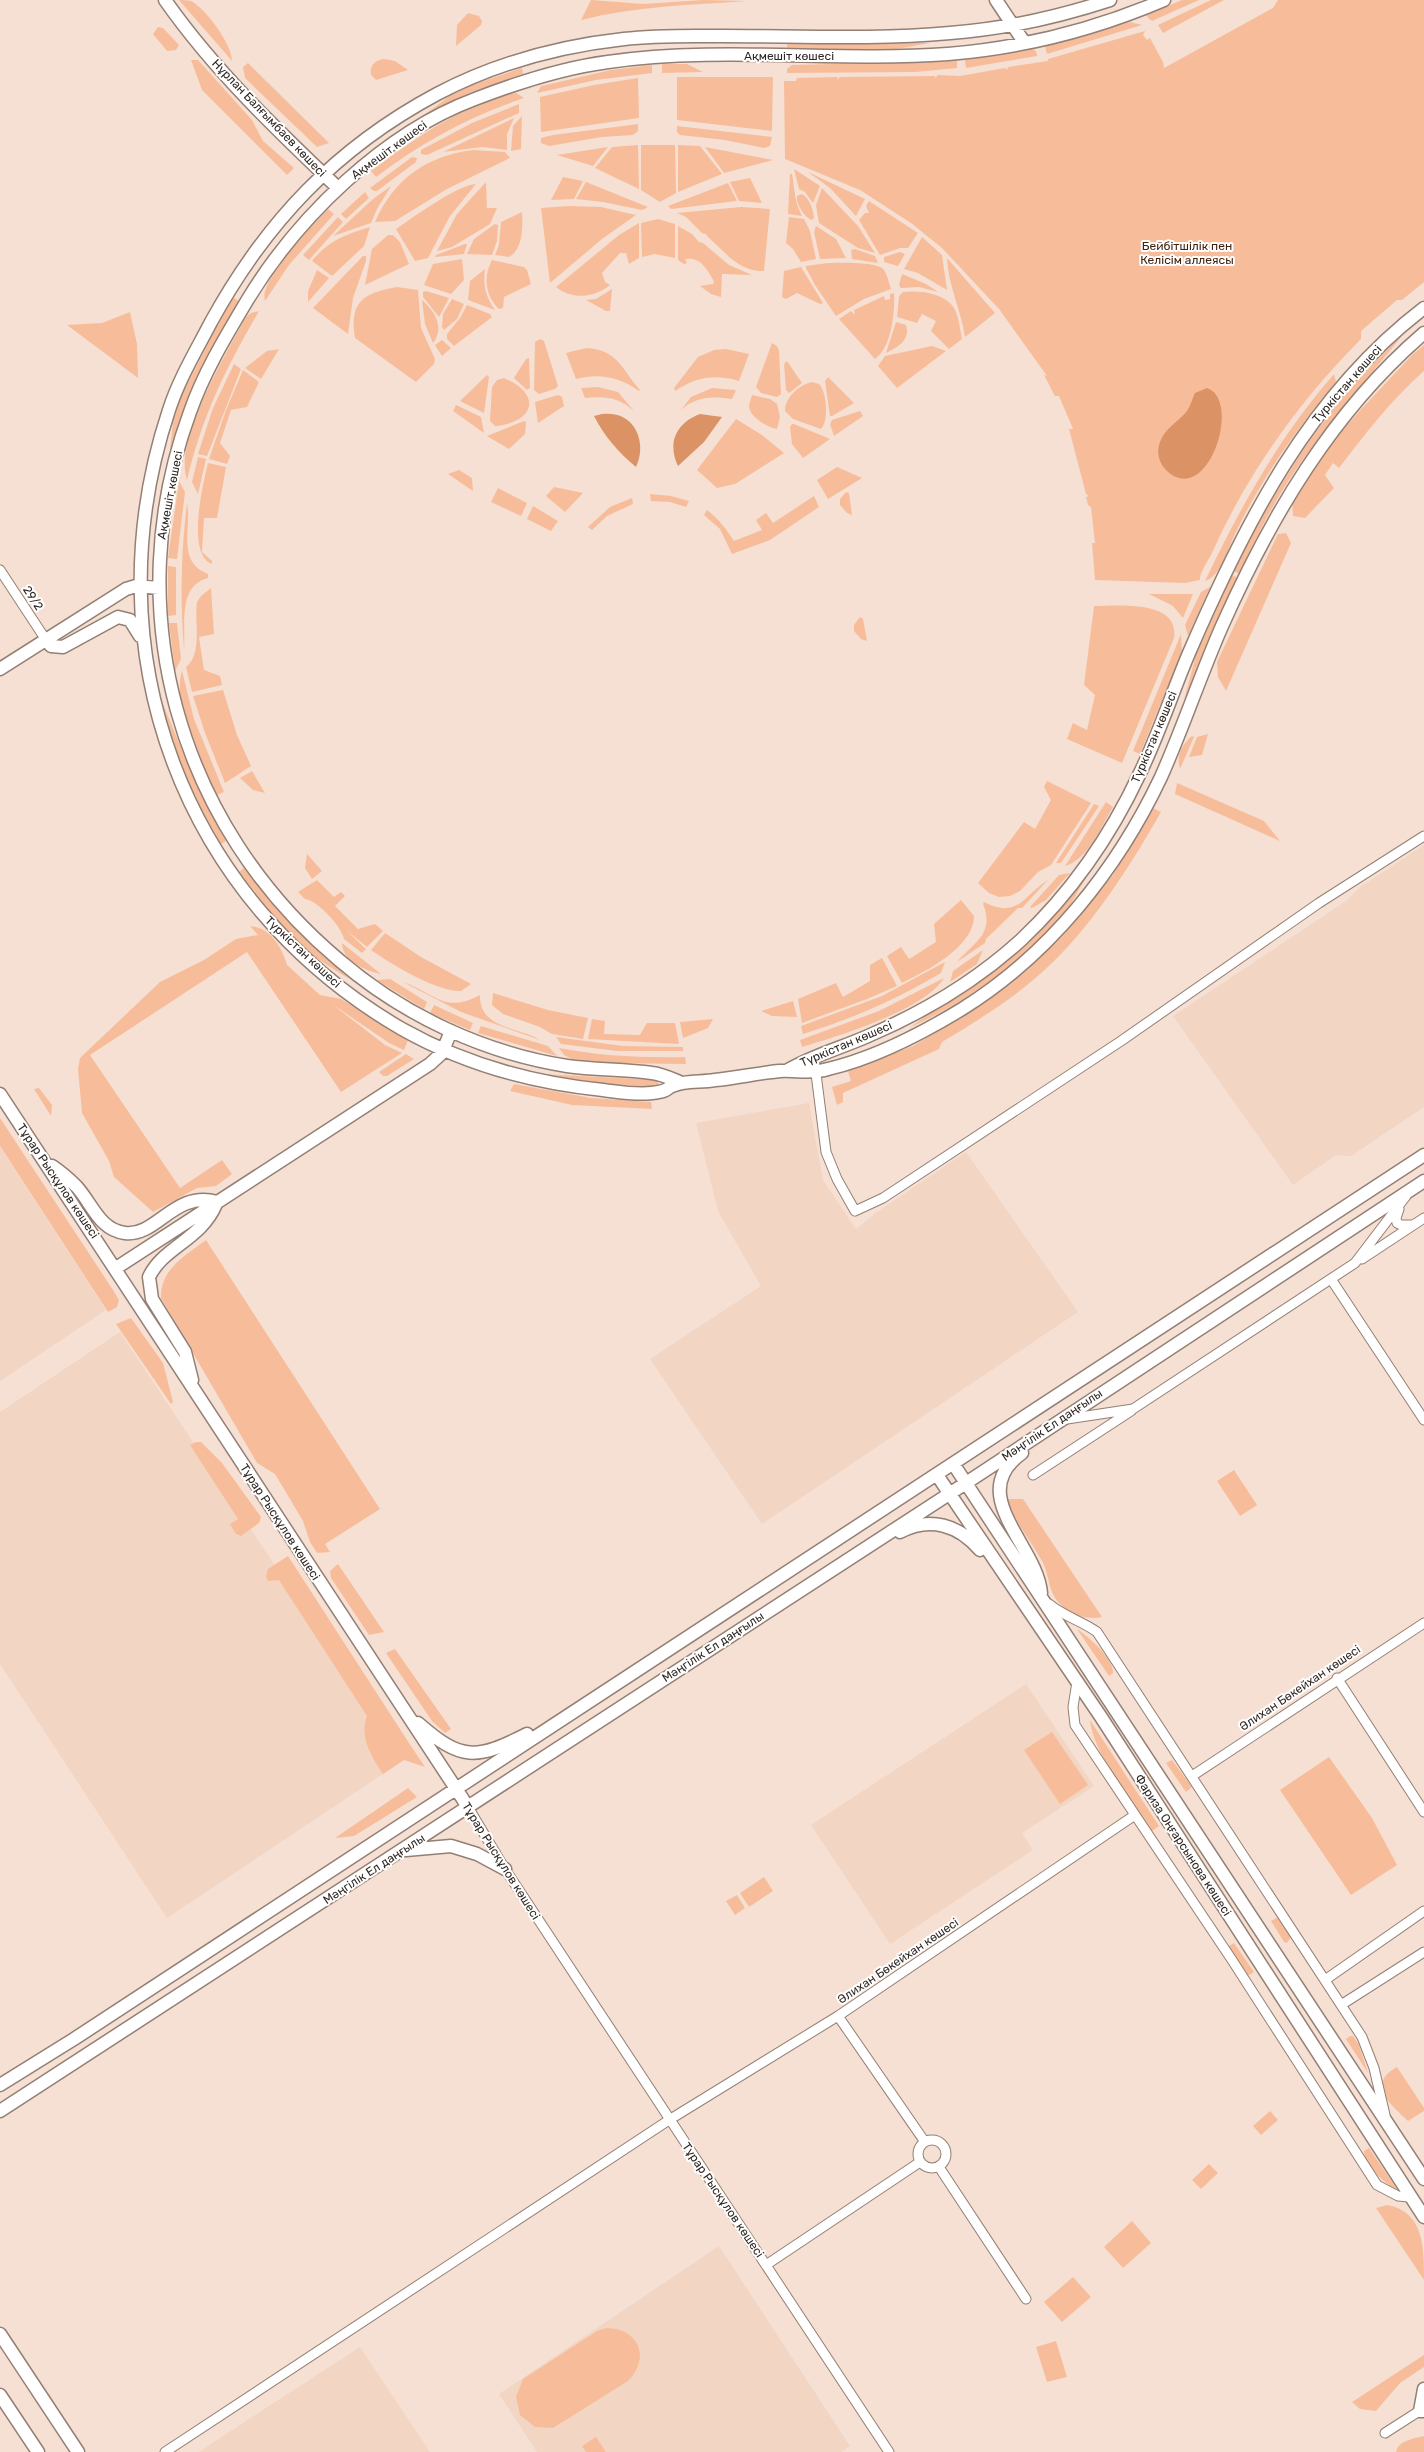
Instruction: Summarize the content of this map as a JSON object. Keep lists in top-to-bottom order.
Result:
{
  "streets": {
    "street": [
      "Ақмешіт көшесі",
      "Нұрлан Балғымбаев көшесі",
      "Түркістан көшесі",
      "29/2",
      "Тұрар Рысқұлов көшесі",
      "Мәңгілік Ел даңғылы",
      "Әлихан Бөкейхан көшесі",
      "Фариза Оңғарсынова көшесі"
    ]
  },
  "crossings": [
    ["Ақмешіт көшесі", "Нұрлан Балғымбаев көшесі"],
    ["Ақмешіт көшесі", "Түркістан көшесі"],
    ["Тұрар Рысқұлов көшесі", "Мәңгілік Ел даңғылы"],
    ["Тұрар Рысқұлов көшесі", "Әлихан Бөкейхан көшесі"],
    ["Мәңгілік Ел даңғылы", "Фариза Оңғарсынова көшесі"]
  ],
  "parks": ["Бейбітшілік пен Келісім аллеясы"]
}
